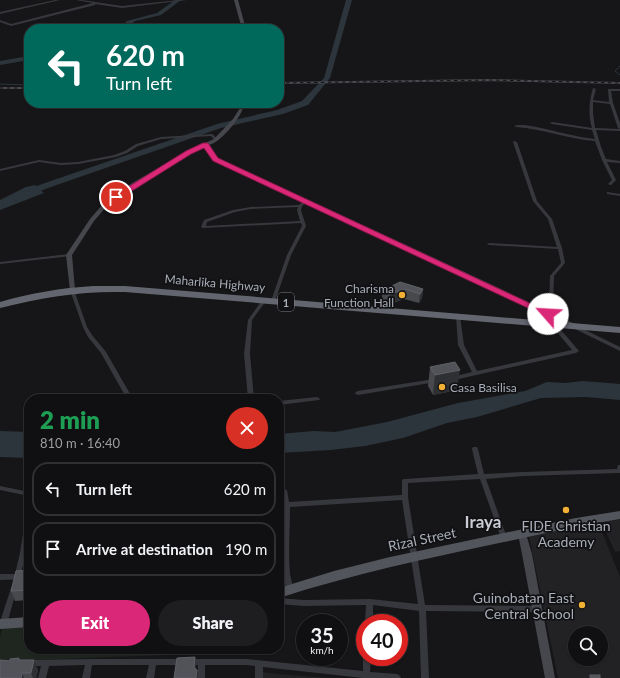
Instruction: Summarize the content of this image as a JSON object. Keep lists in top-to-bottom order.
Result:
{
  "streets": {
    "highway": ["Maharlika Highway", "1"],
    "main road": ["Rizal Street"]
  },
  "districts": ["Iraya"],
  "places": [
    "Charisma Function Hall",
    "Casa Basilisa",
    "FIDE Christian Academy",
    "Guinobatan East Central School"
  ],
  "page": {
    "turn": ["620 m", "Turn left"],
    "heading": ["2 min", "810 m · 16:40"],
    "list": [
      {
        "name": "Turn left",
        "value": "620 m"
      },
      {
        "name": "Arrive at destination",
        "value": "190 m"
      }
    ],
    "buttons": ["Exit", "Share"],
    "speed": "35 km/h",
    "limit": "40"
  }
}
